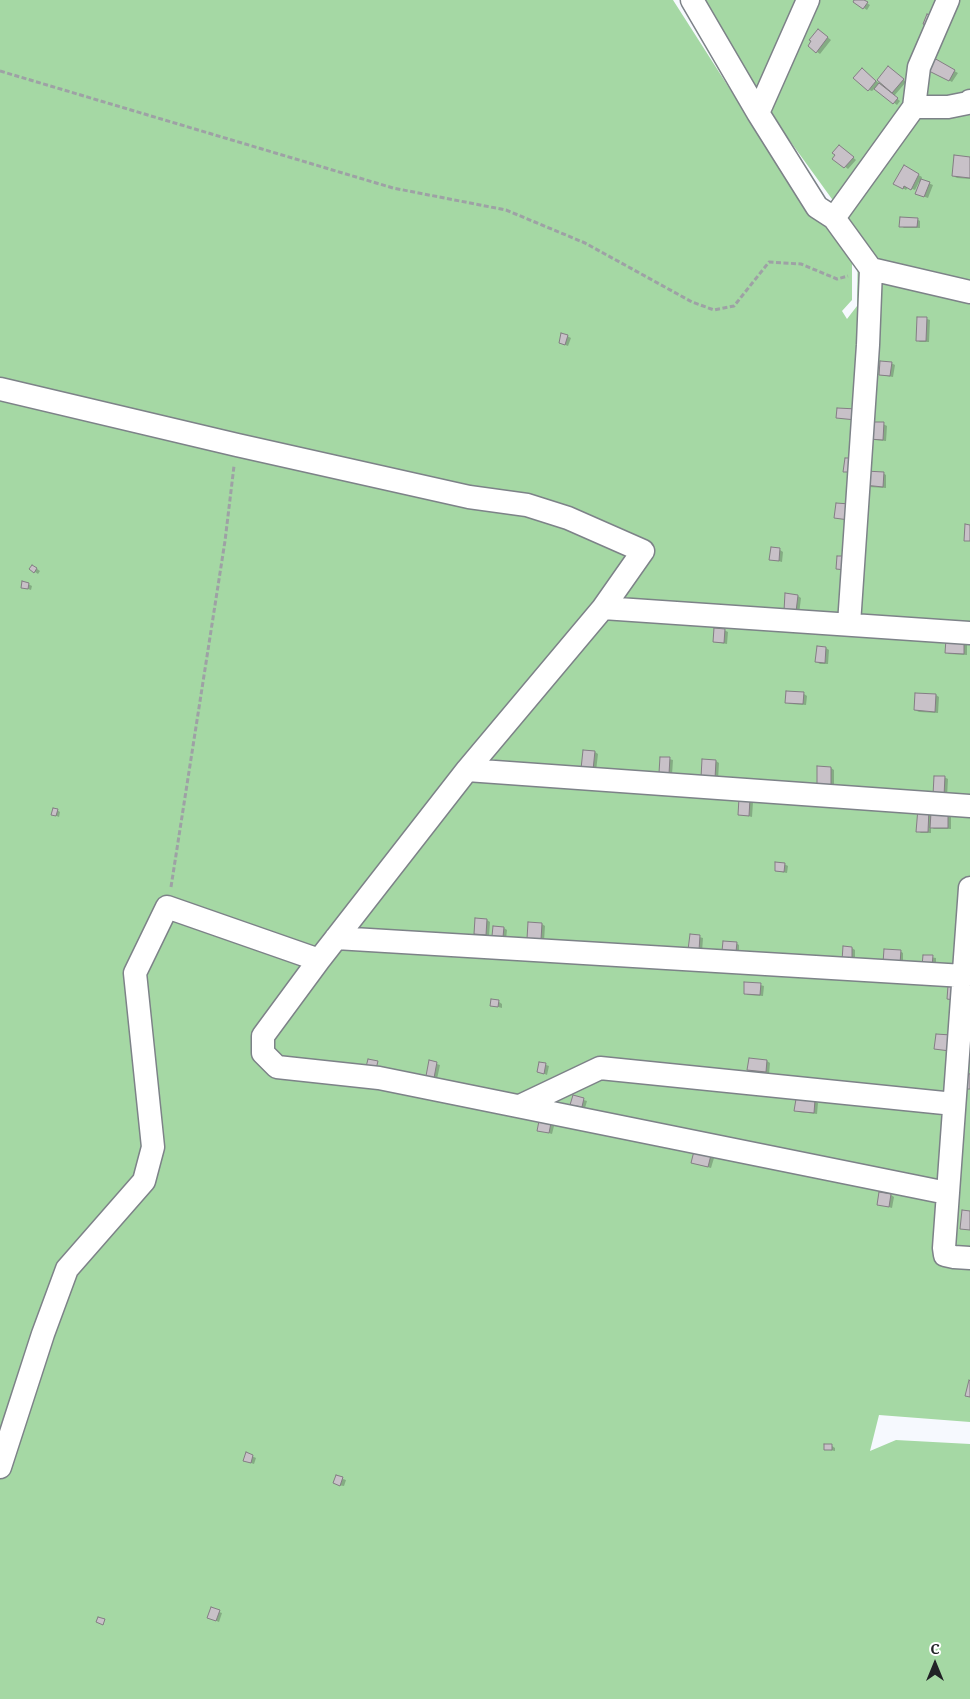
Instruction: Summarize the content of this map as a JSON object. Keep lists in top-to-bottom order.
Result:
{
  "north": "top"
}
